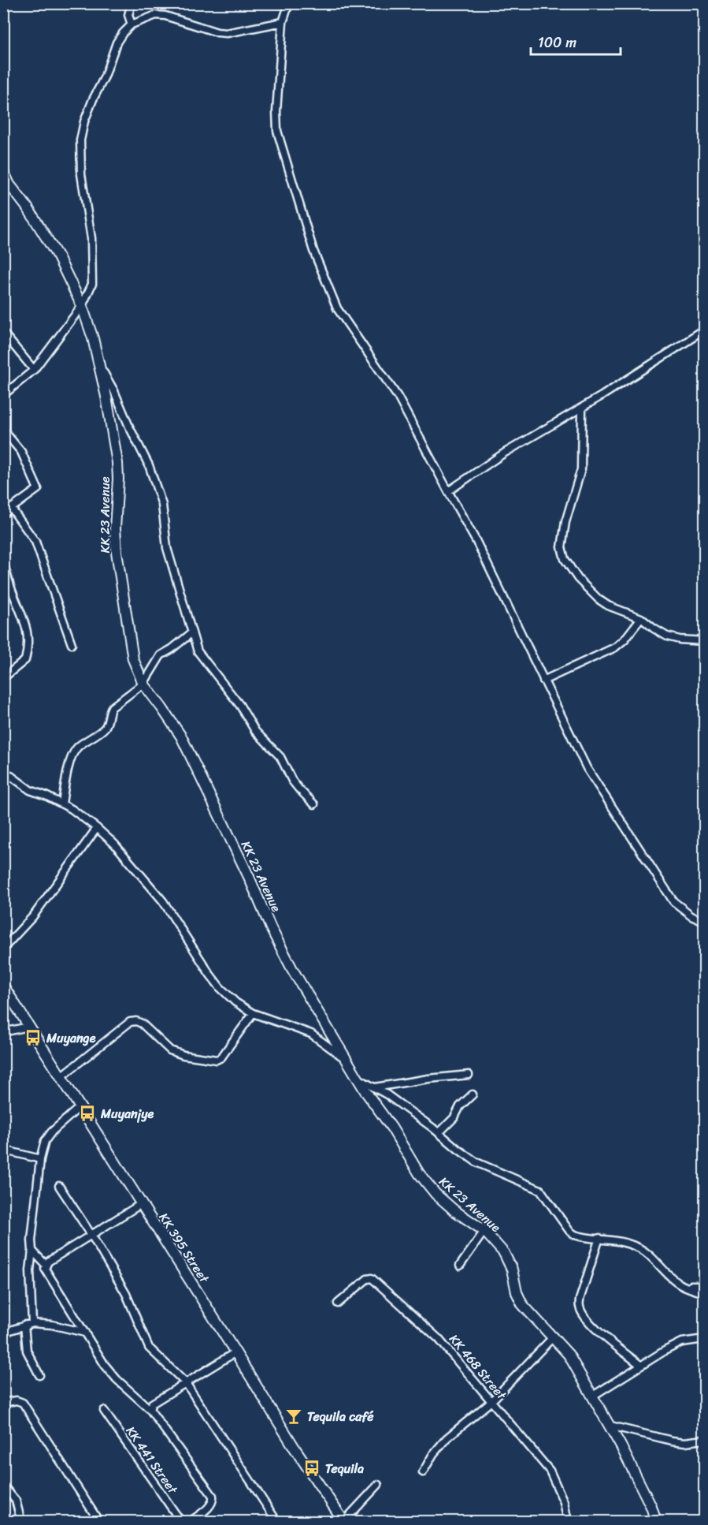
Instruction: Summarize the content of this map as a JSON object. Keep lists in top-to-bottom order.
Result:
{
  "streets": {
    "main road": ["KK 23 Avenue", "KK 395 Street"],
    "street": ["KK 468 Street", "KK 441 Street"]
  },
  "places": {
    "bus stop": ["Muyange", "Muyanjye", "Tequila"],
    "bar": ["Tequila café"]
  },
  "scale_bar": "100 m"
}
